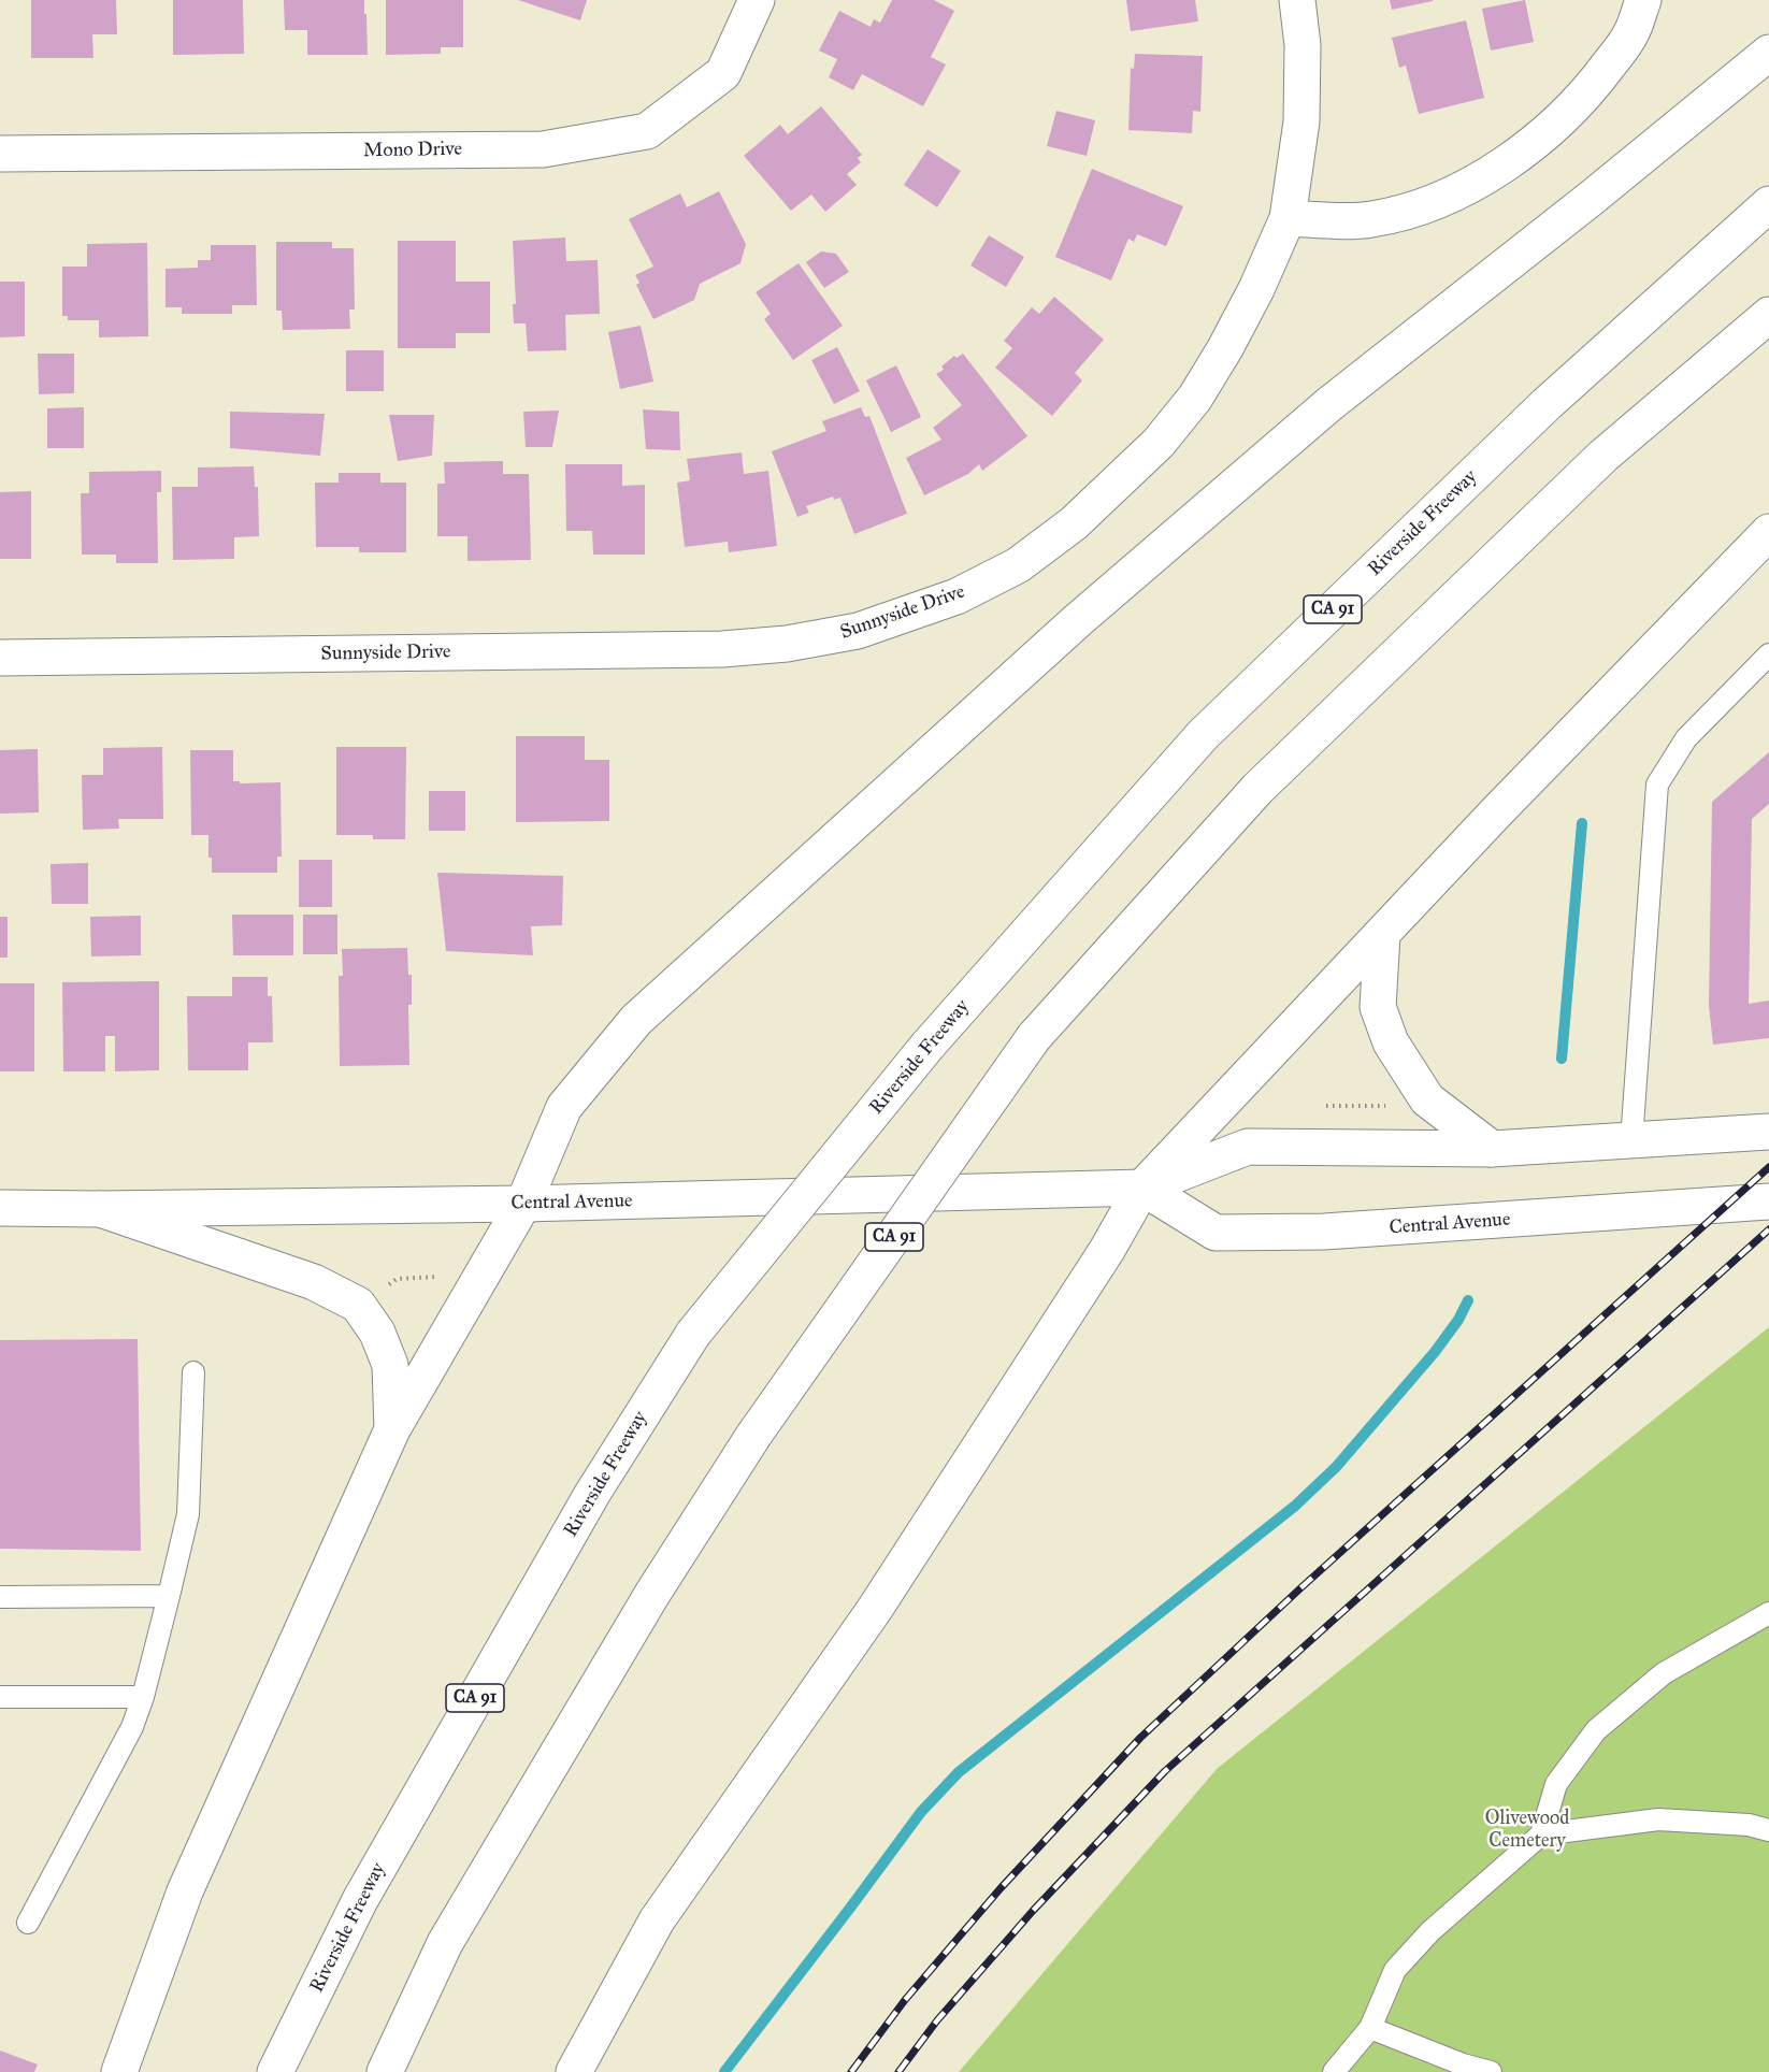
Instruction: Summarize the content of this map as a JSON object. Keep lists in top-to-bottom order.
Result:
{
  "streets": {
    "main road": [
      "Mono Drive",
      "Riverside Freeway",
      "CA 91",
      "Sunnyside Drive",
      "Central Avenue"
    ]
  },
  "parks": ["Olivewood Cemetery"]
}
